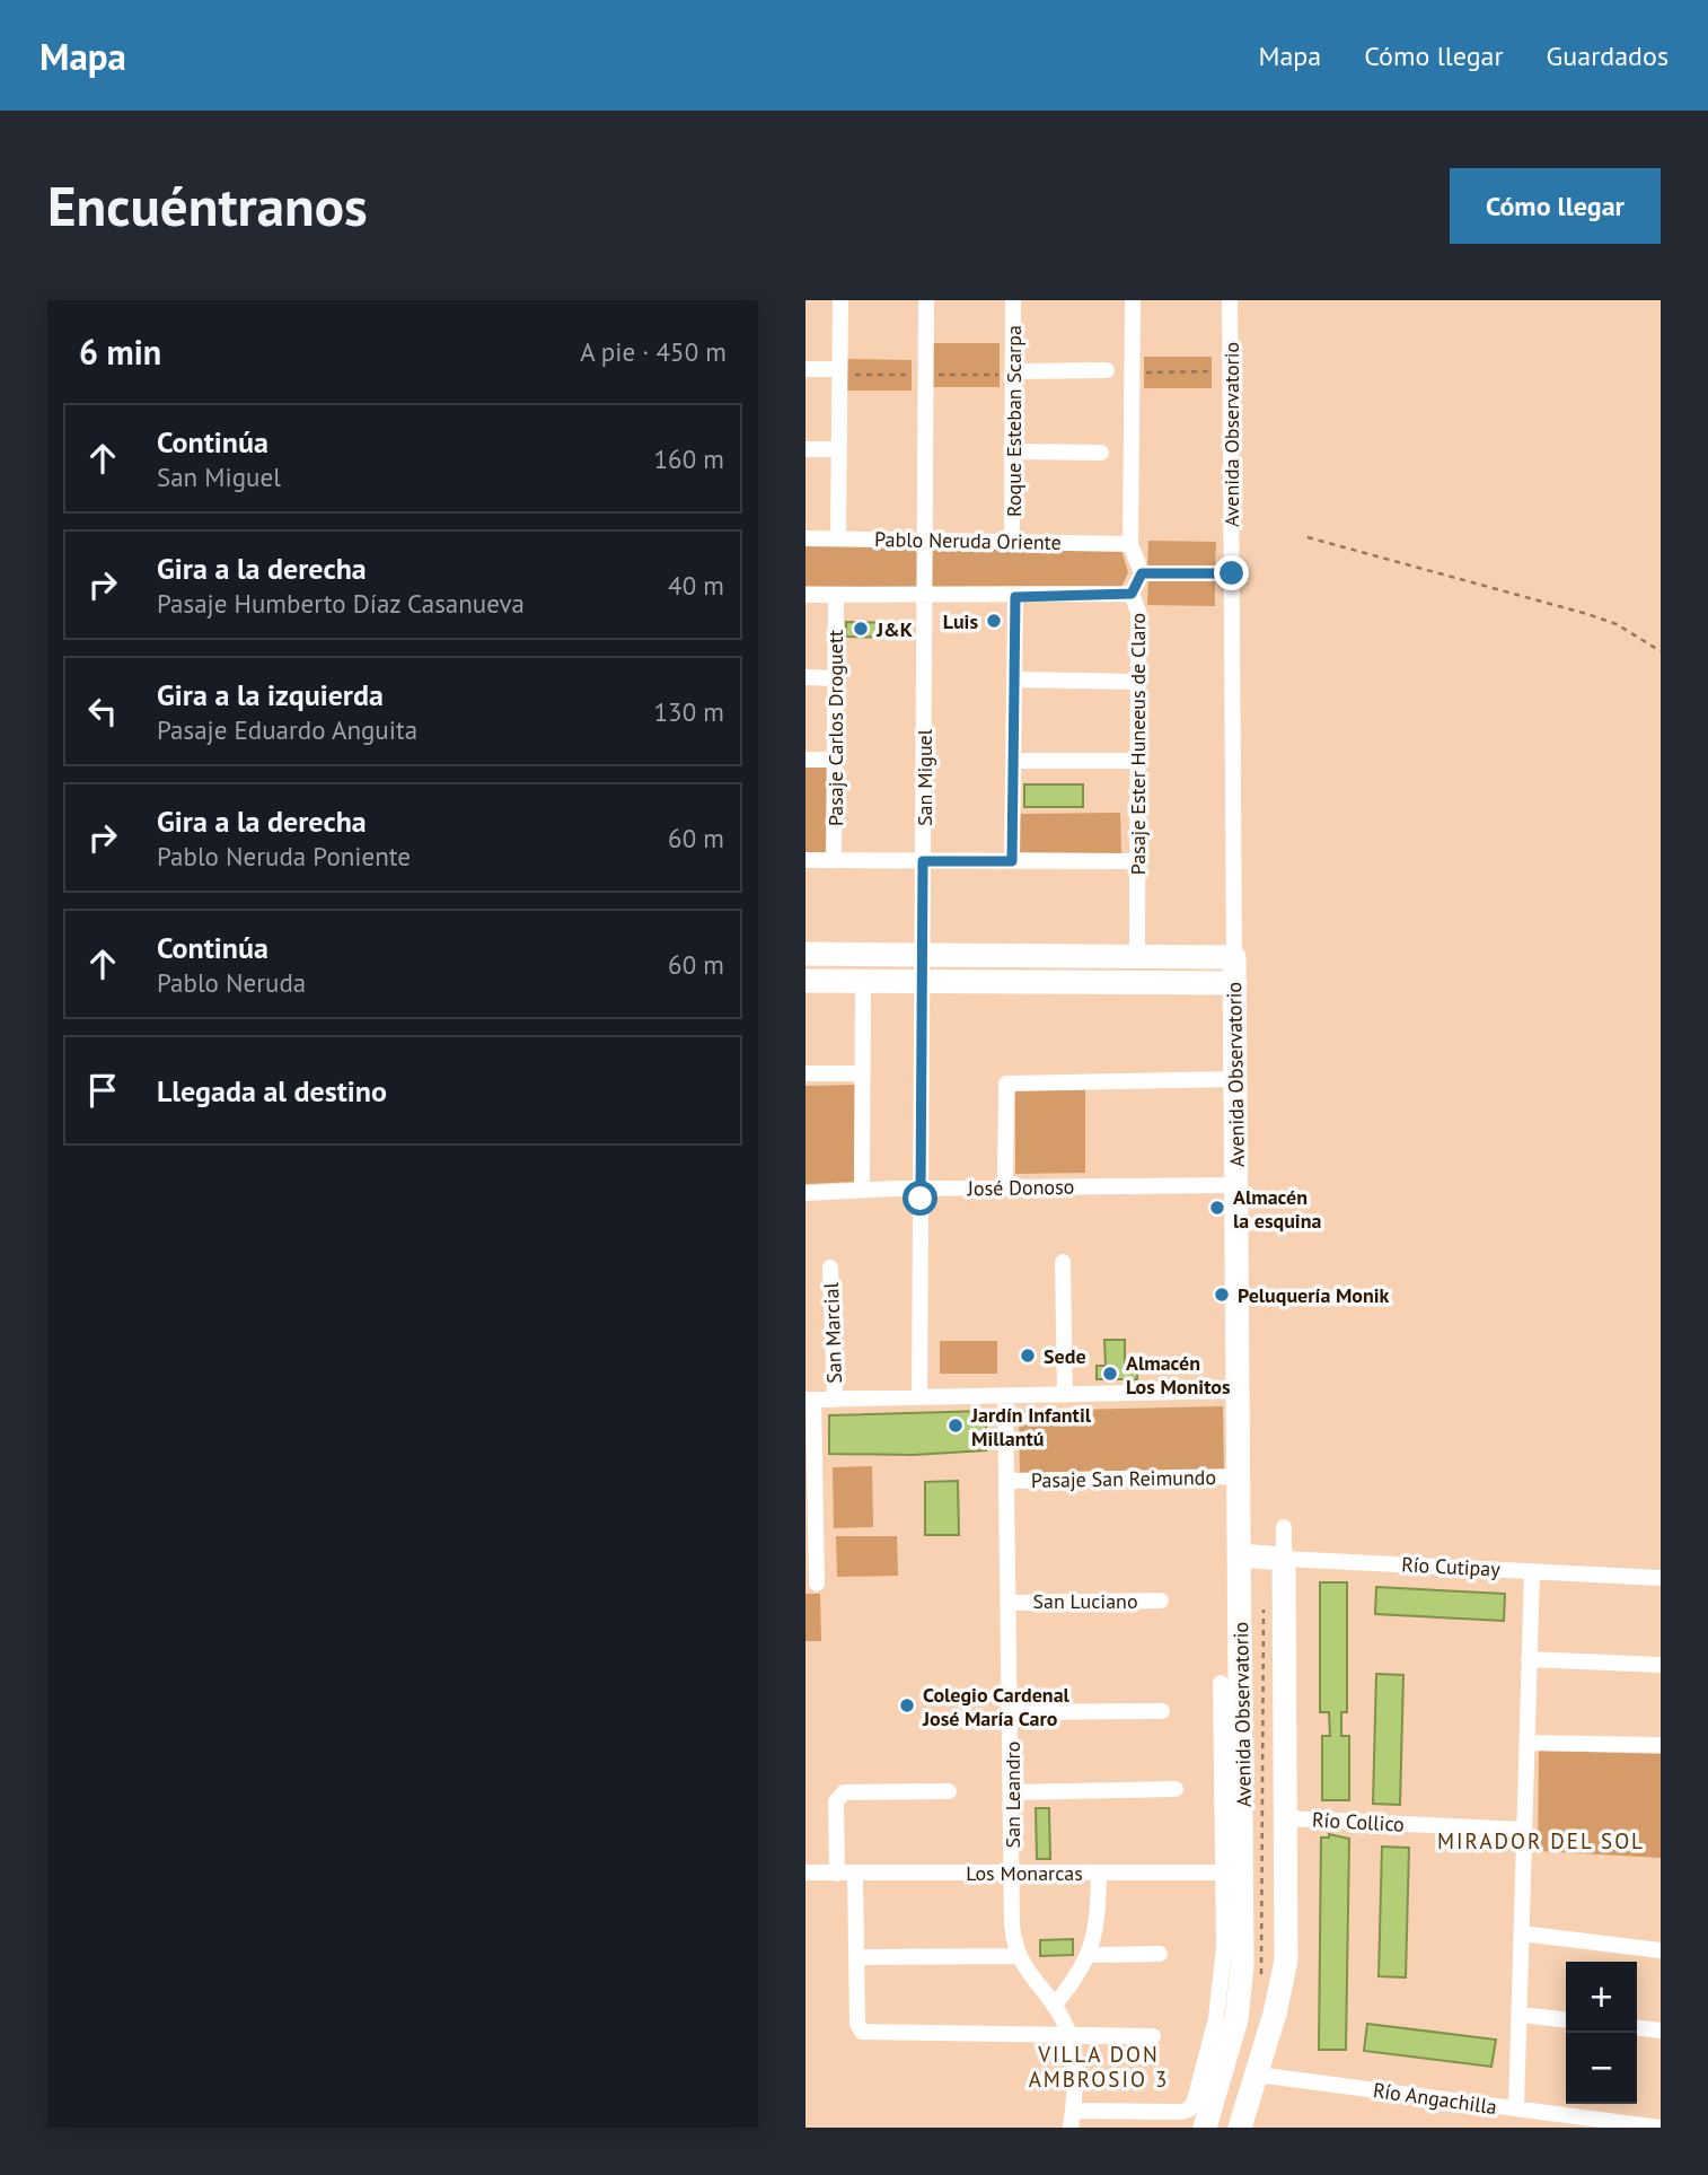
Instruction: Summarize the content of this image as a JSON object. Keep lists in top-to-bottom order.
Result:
{
  "streets": {
    "street": [
      "Roque Esteban Scarpa",
      "Avenida Observatorio",
      "Pablo Neruda Oriente",
      "Pasaje Carlos Droguett",
      "Pasaje Ester Huneeus de Claro",
      "San Miguel",
      "José Donoso",
      "San Marcial",
      "Pasaje San Reimundo",
      "Río Cutipay",
      "San Luciano",
      "San Leandro",
      "Río Collico",
      "Los Monarcas",
      "Río Angachilla"
    ]
  },
  "crossings": [
    ["Roque Esteban Scarpa", "Pablo Neruda Oriente"],
    ["Avenida Observatorio", "José Donoso"],
    ["Avenida Observatorio", "Pasaje San Reimundo"],
    ["Avenida Observatorio", "Río Cutipay"],
    ["Avenida Observatorio", "Los Monarcas"],
    ["Pablo Neruda Oriente", "San Miguel"],
    ["San Miguel", "José Donoso"],
    ["Pasaje San Reimundo", "San Leandro"],
    ["San Luciano", "San Leandro"],
    ["San Leandro", "Los Monarcas"]
  ],
  "districts": ["MIRADOR DEL SOL", "VILLA DON AMBROSIO 3"],
  "places": [
    "Luis",
    "J&K",
    "Almacén la esquina",
    "Peluquería Monik",
    "Sede",
    "Almacén Los Monitos",
    "Jardín Infantil Millantú",
    "Colegio Cardenal José María Caro"
  ],
  "page": {
    "header": "Mapa",
    "nav": ["Mapa", "Cómo llegar", "Guardados"],
    "buttons": "Cómo llegar",
    "title": "Encuéntranos",
    "heading": ["6 min", "A pie · 450 m"],
    "list": [
      ["Continúa", "San Miguel", "160 m"],
      ["Gira a la derecha", "Pasaje Humberto Díaz Casanueva", "40 m"],
      ["Gira a la izquierda", "Pasaje Eduardo Anguita", "130 m"],
      ["Gira a la derecha", "Pablo Neruda Poniente", "60 m"],
      ["Continúa", "Pablo Neruda", "60 m"],
      "Llegada al destino"
    ],
    "map_buttons": ["+", "−"]
  }
}
